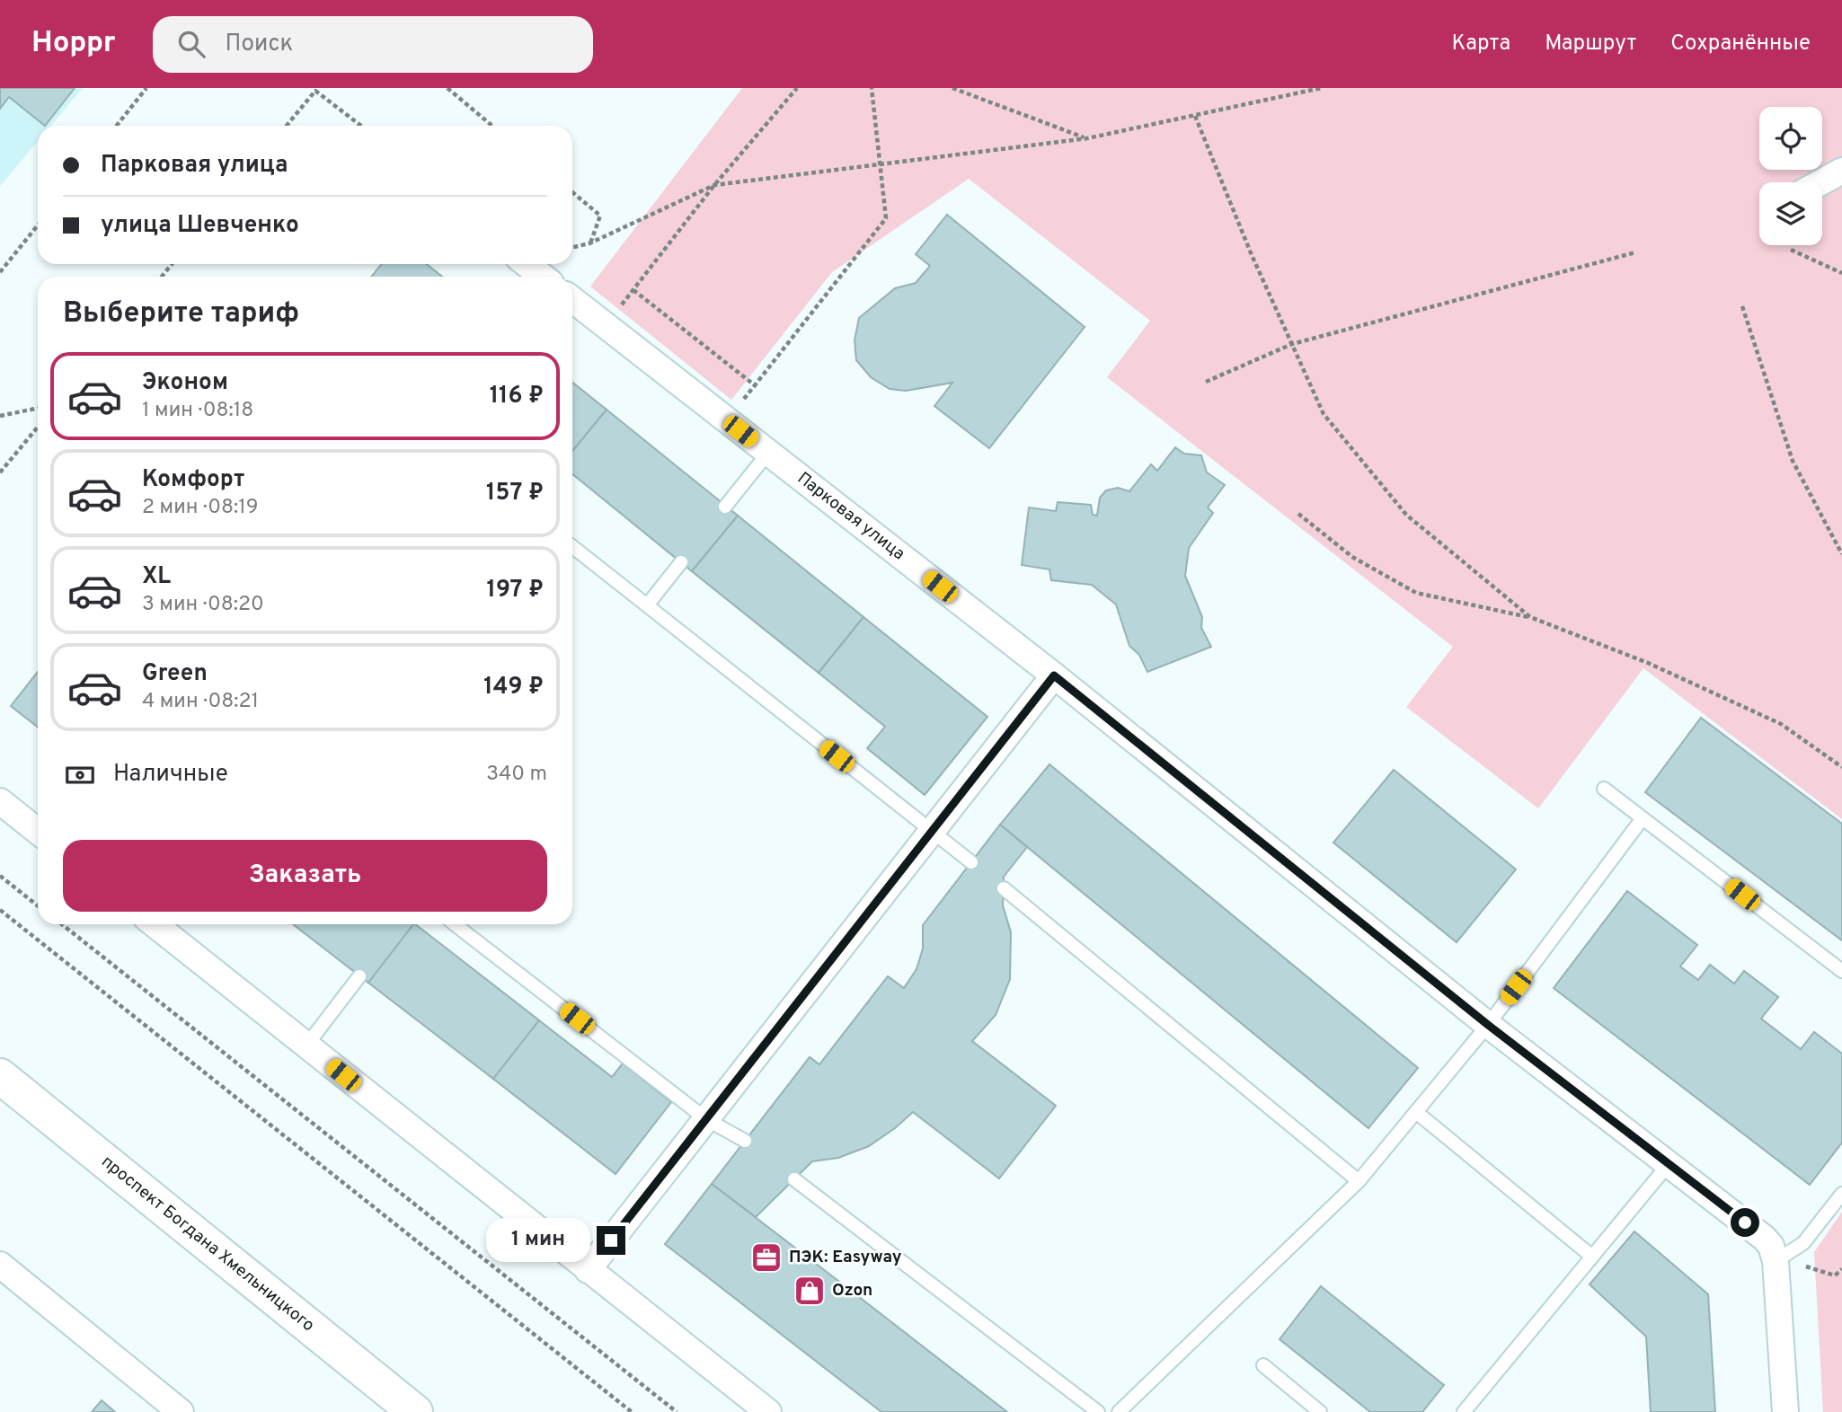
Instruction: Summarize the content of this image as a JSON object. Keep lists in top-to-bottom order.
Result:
{
  "streets": {
    "main road": ["проспект Богдана Хмельницкого"],
    "street": ["Парковая улица"]
  },
  "places": {
    "office": ["ПЭК: Easyway"],
    "shop": ["Ozon"]
  },
  "page": {
    "header": "Hoppr",
    "search": "Поиск",
    "nav": ["Карта", "Маршрут", "Сохранённые"],
    "banner": ["Парковая улица", "улица Шевченко"],
    "heading": "Выберите тариф",
    "list": [
      {
        "name": "Эконом",
        "note": "1 мин · 08:18",
        "value": "116 ₽"
      },
      {
        "name": "Комфорт",
        "note": "2 мин · 08:19",
        "value": "157 ₽"
      },
      {
        "name": "XL",
        "note": "3 мин · 08:20",
        "value": "197 ₽"
      },
      {
        "name": "Green",
        "note": "4 мин · 08:21",
        "value": "149 ₽"
      }
    ],
    "pay": ["Наличные", "340 m"],
    "buttons": "Заказать",
    "bubble": "1 мин"
  }
}
